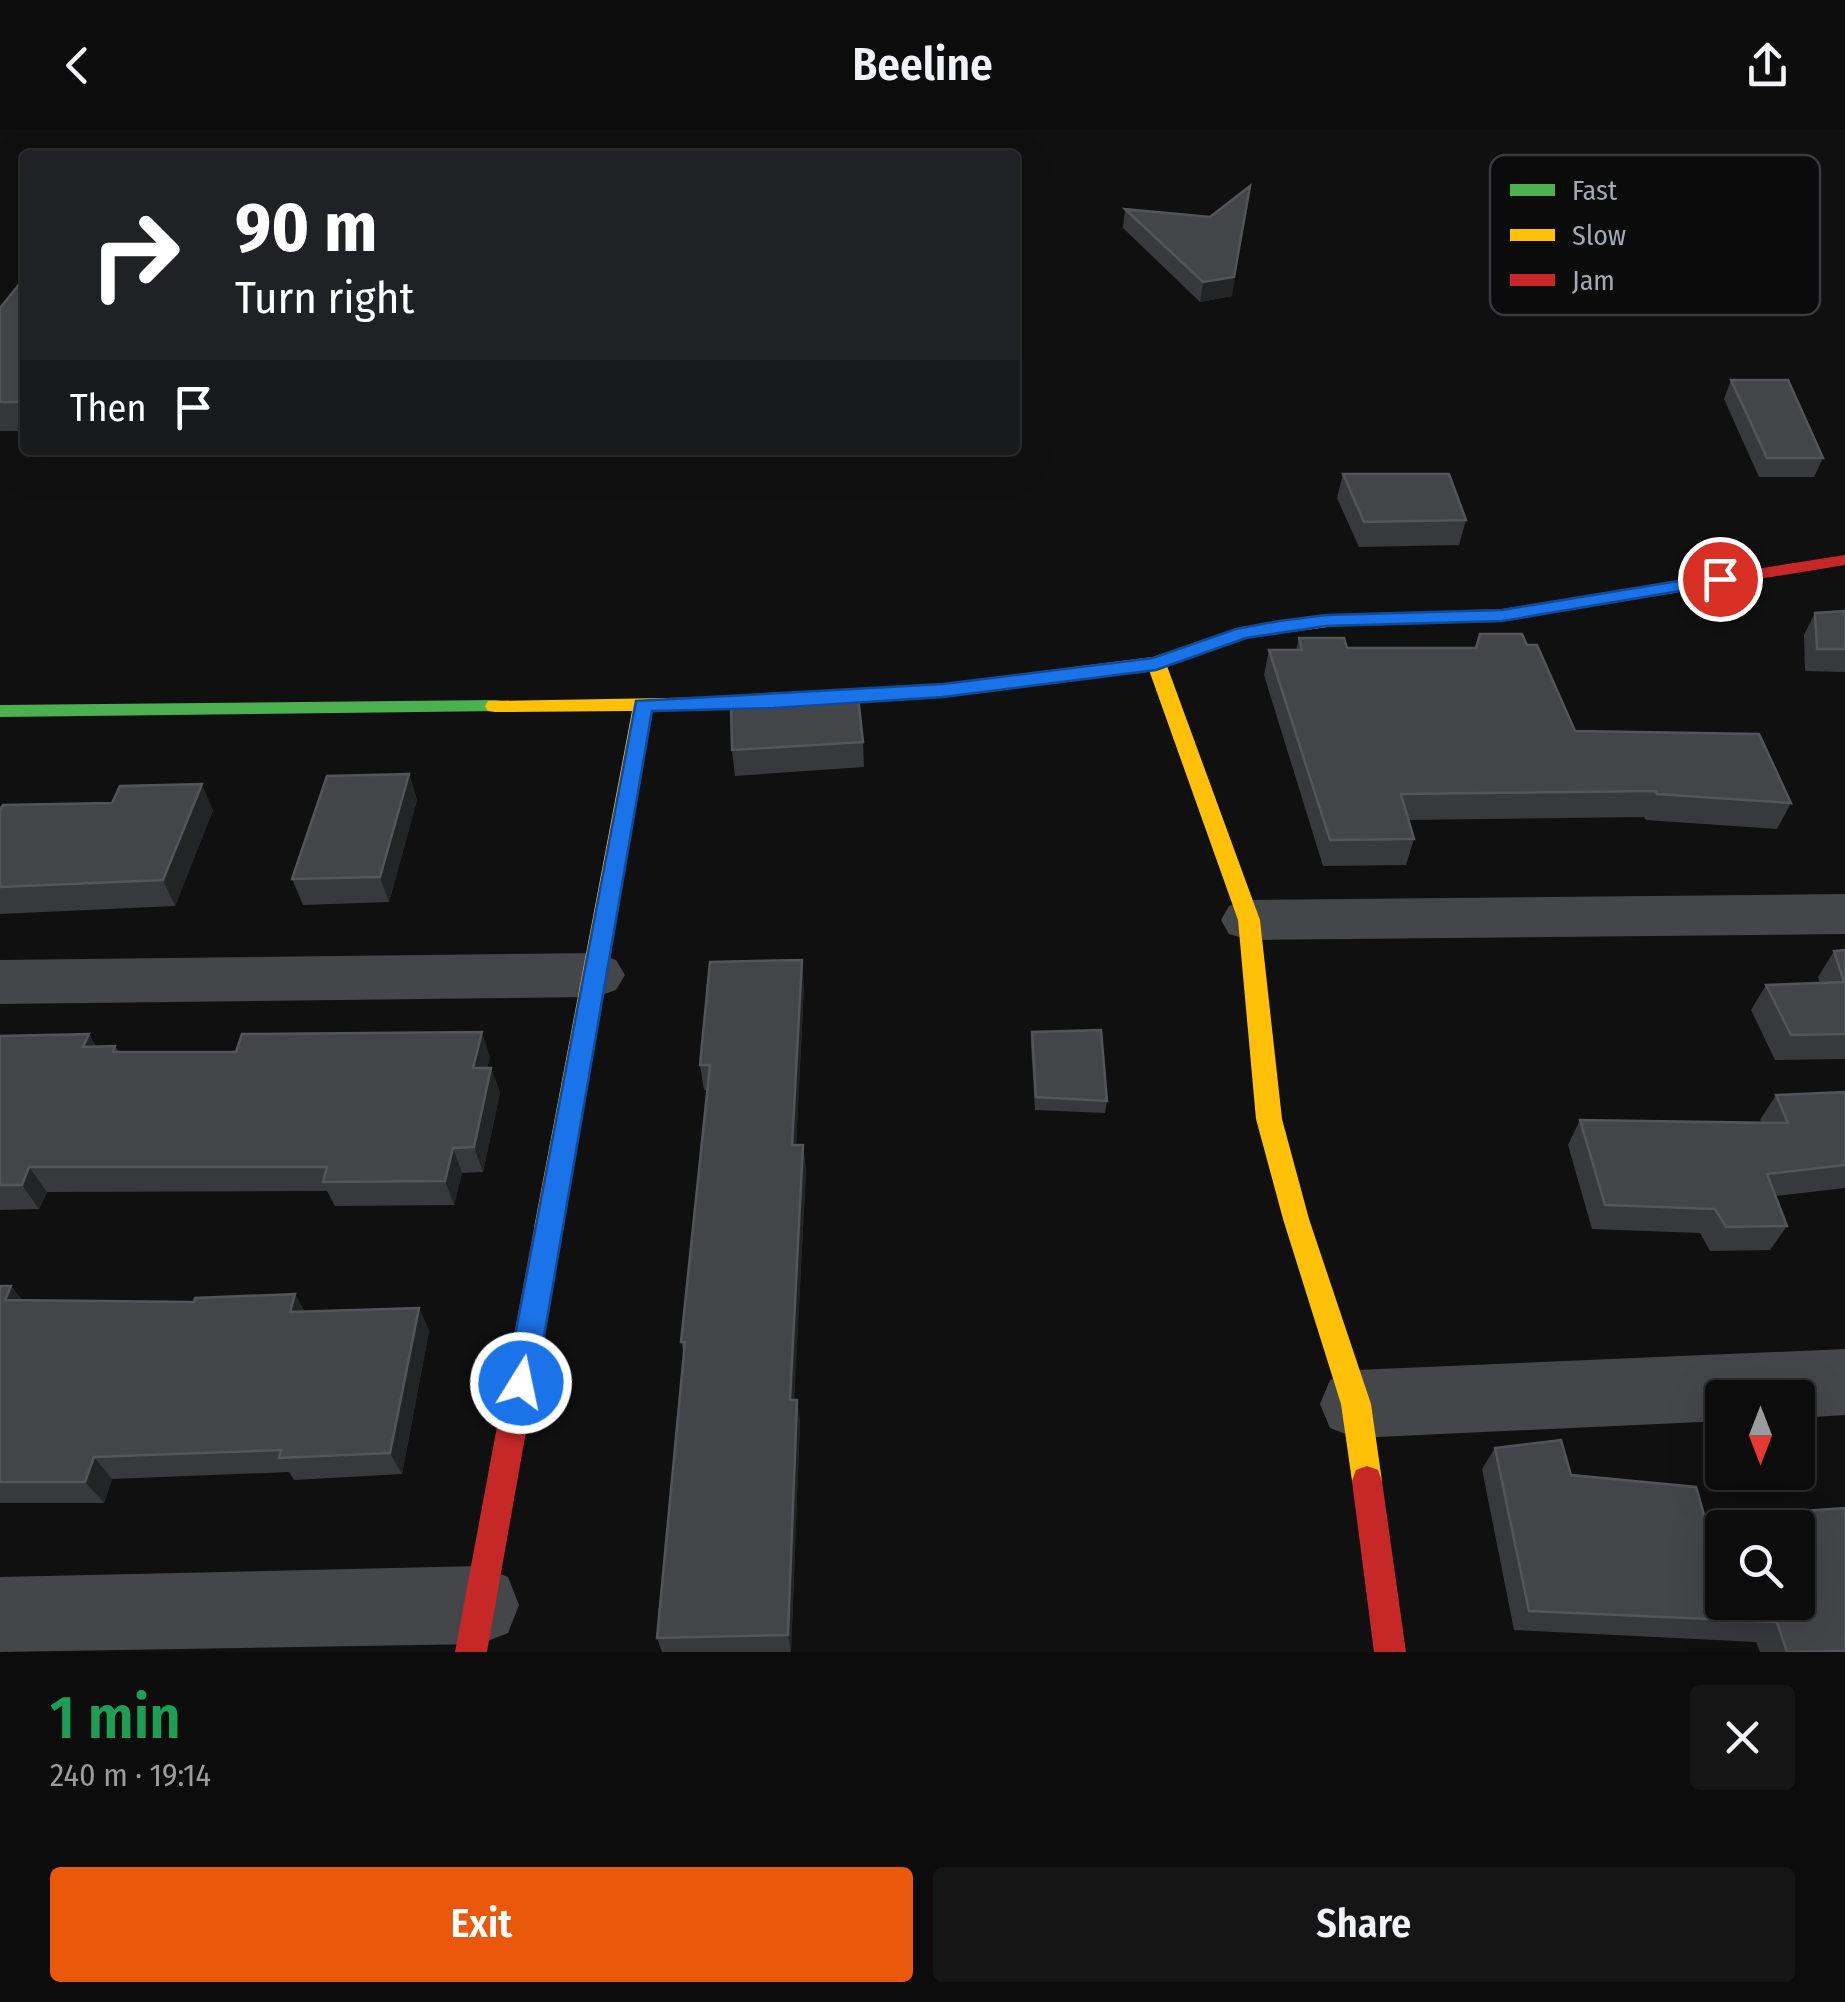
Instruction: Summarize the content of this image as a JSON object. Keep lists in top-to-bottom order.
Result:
{
  "legend": ["Fast", "Slow", "Jam"],
  "north": "bottom",
  "page": {
    "header": "Beeline",
    "turn": ["90 m", "Turn right"],
    "then": "Then",
    "heading": ["1 min", "240 m · 19:14"],
    "buttons": ["Exit", "Share"]
  }
}
